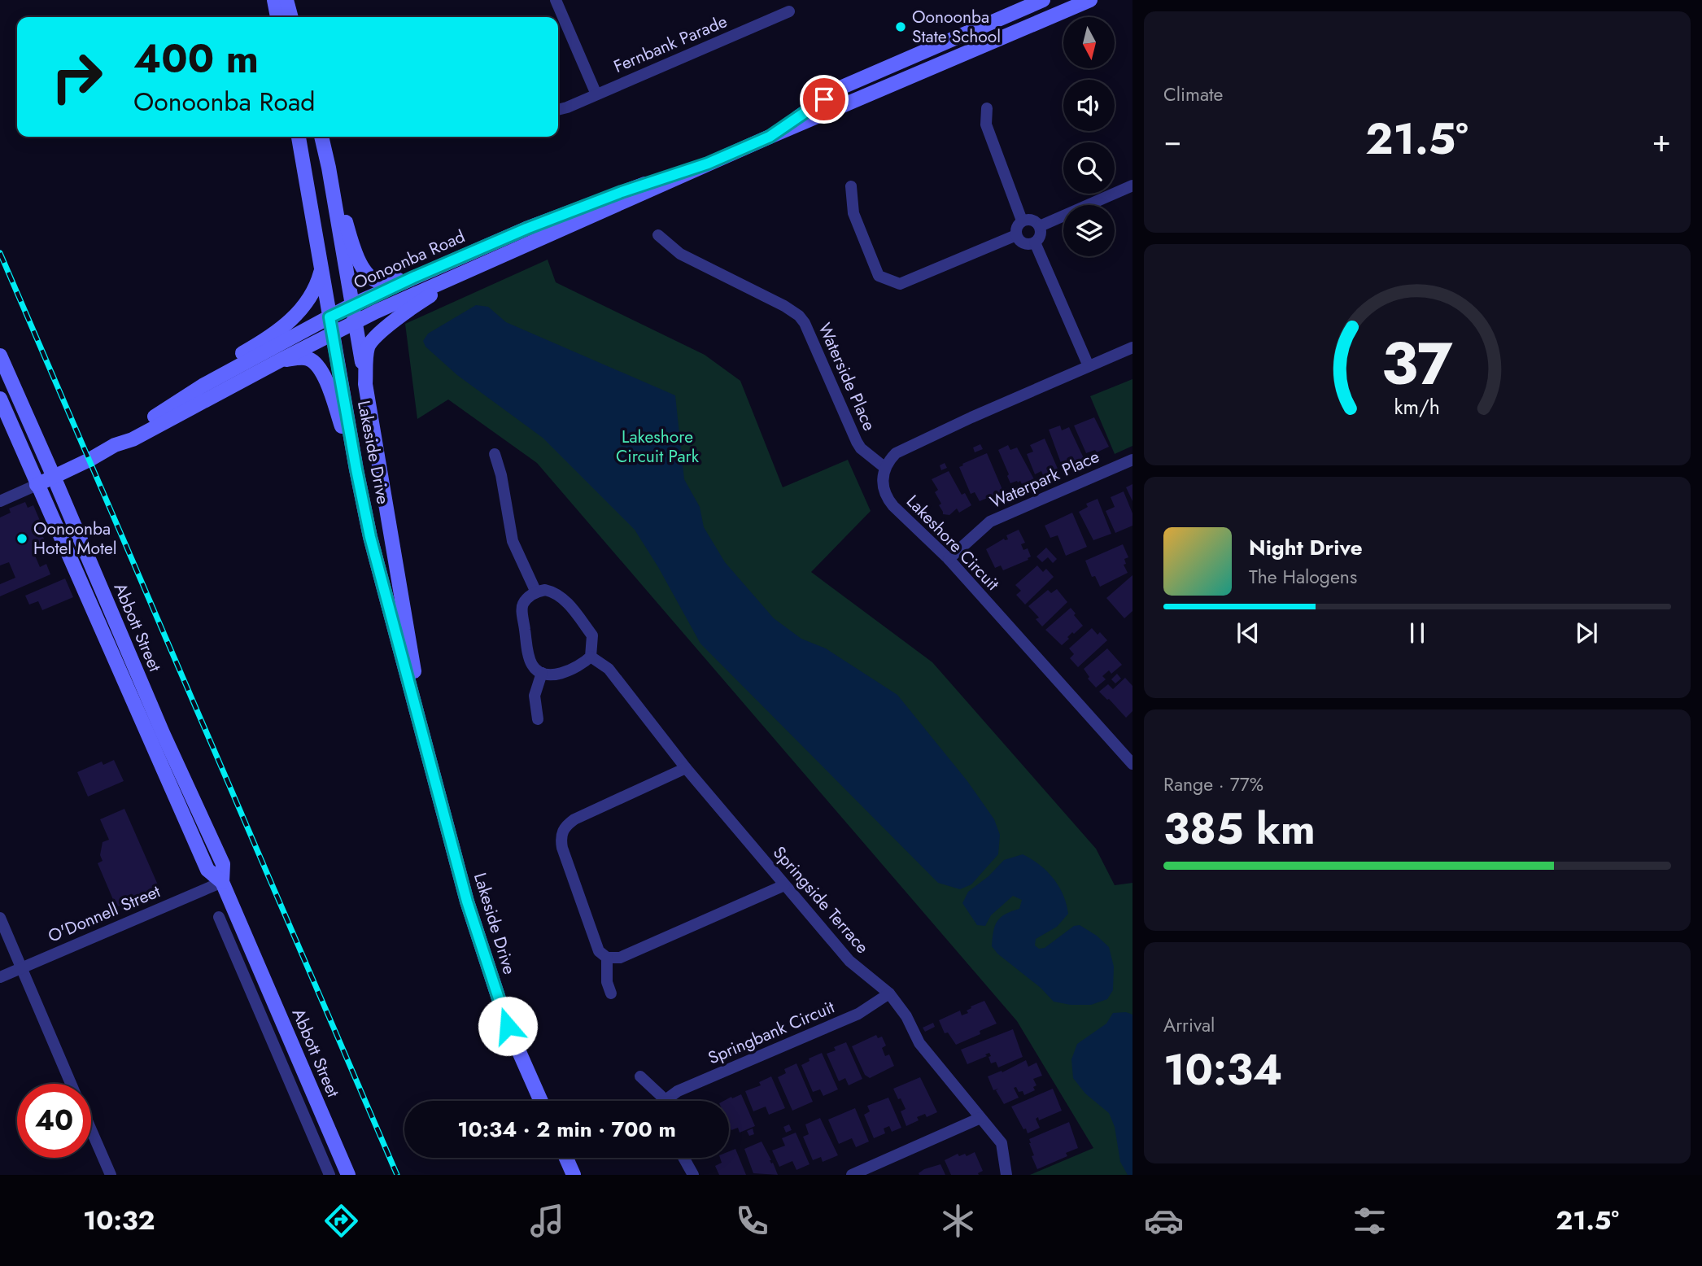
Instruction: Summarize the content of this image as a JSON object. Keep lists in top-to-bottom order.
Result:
{
  "streets": {
    "street": [
      "Fernbank Parade",
      "Oonoonba Road",
      "Waterside Place",
      "Lakeside Drive",
      "Waterpark Place",
      "Lakeshore Circuit",
      "Abbott Street",
      "Springside Terrace",
      "O'Donnell Street",
      "Springbank Circuit"
    ]
  },
  "crossings": [
    ["Oonoonba Road", "Lakeside Drive"],
    ["Oonoonba Road", "Abbott Street"],
    ["Waterside Place", "Lakeshore Circuit"],
    ["Waterpark Place", "Lakeshore Circuit"],
    ["Abbott Street", "O'Donnell Street"],
    ["Springside Terrace", "Springbank Circuit"]
  ],
  "parks": ["Lakeshore Circuit Park"],
  "places": ["Oonoonba State School", "Oonoonba Hotel Motel"],
  "north": "bottom",
  "page": {
    "tile": [
      "Climate",
      ["Range · 77%", "385 km"],
      ["Arrival", "10:34"]
    ],
    "turn": ["400 m", "Oonoonba Road"],
    "heat": ["−", "21.5°", "+"],
    "song": ["Night Drive", "The Halogens"],
    "limit": "40",
    "trip": "10:34 · 2 min · 700 m",
    "tabs": ["10:32", "21.5°"],
    "gauge": ["37", "km/h"]
  }
}
